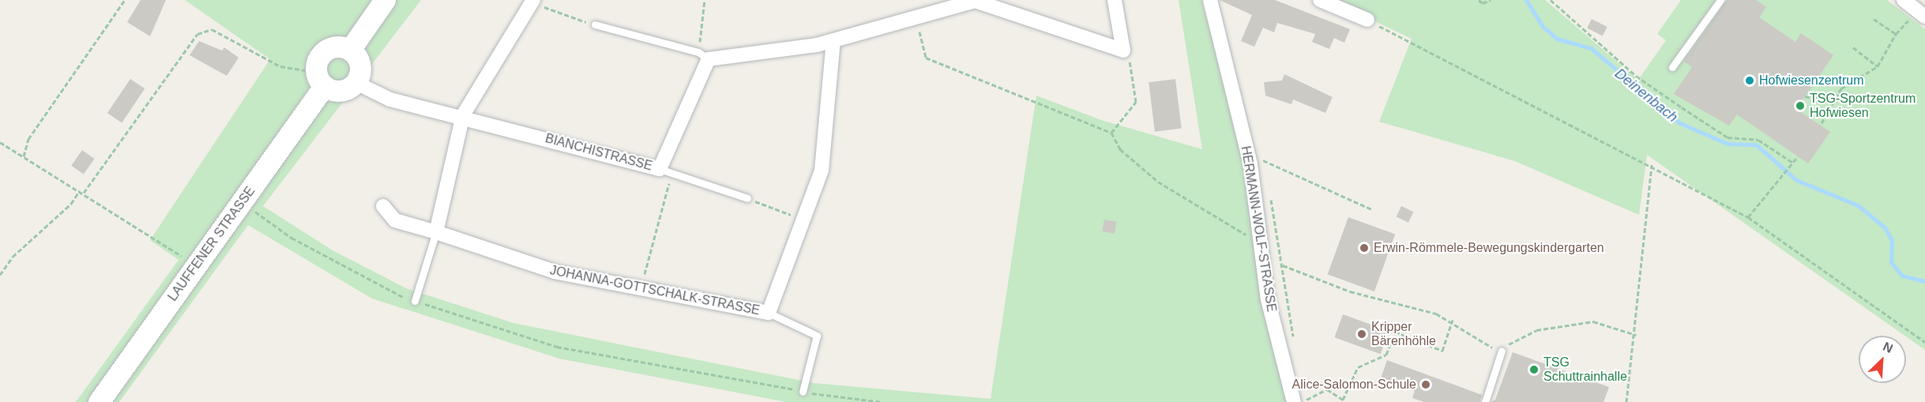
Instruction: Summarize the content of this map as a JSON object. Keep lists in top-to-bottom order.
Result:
{
  "streets": {
    "street": [
      "BIANCHISTRASSE",
      "HERMANN-WOLF-STRASSE",
      "LAUFFENER STRASSE",
      "JOHANNA-GOTTSCHALK-STRASSE"
    ]
  },
  "crossings": [
    ["BIANCHISTRASSE", "LAUFFENER STRASSE"]
  ],
  "water": ["Deinenbach"],
  "places": [
    "Hofwiesenzentrum",
    "TSG-Sportzentrum Hofwiesen",
    "Erwin-Römmele-Bewegungskindergarten",
    "Kripper Bärenhöhle",
    "TSG Schuttrainhalle",
    "Alice-Salomon-Schule"
  ],
  "north": "top right"
}
